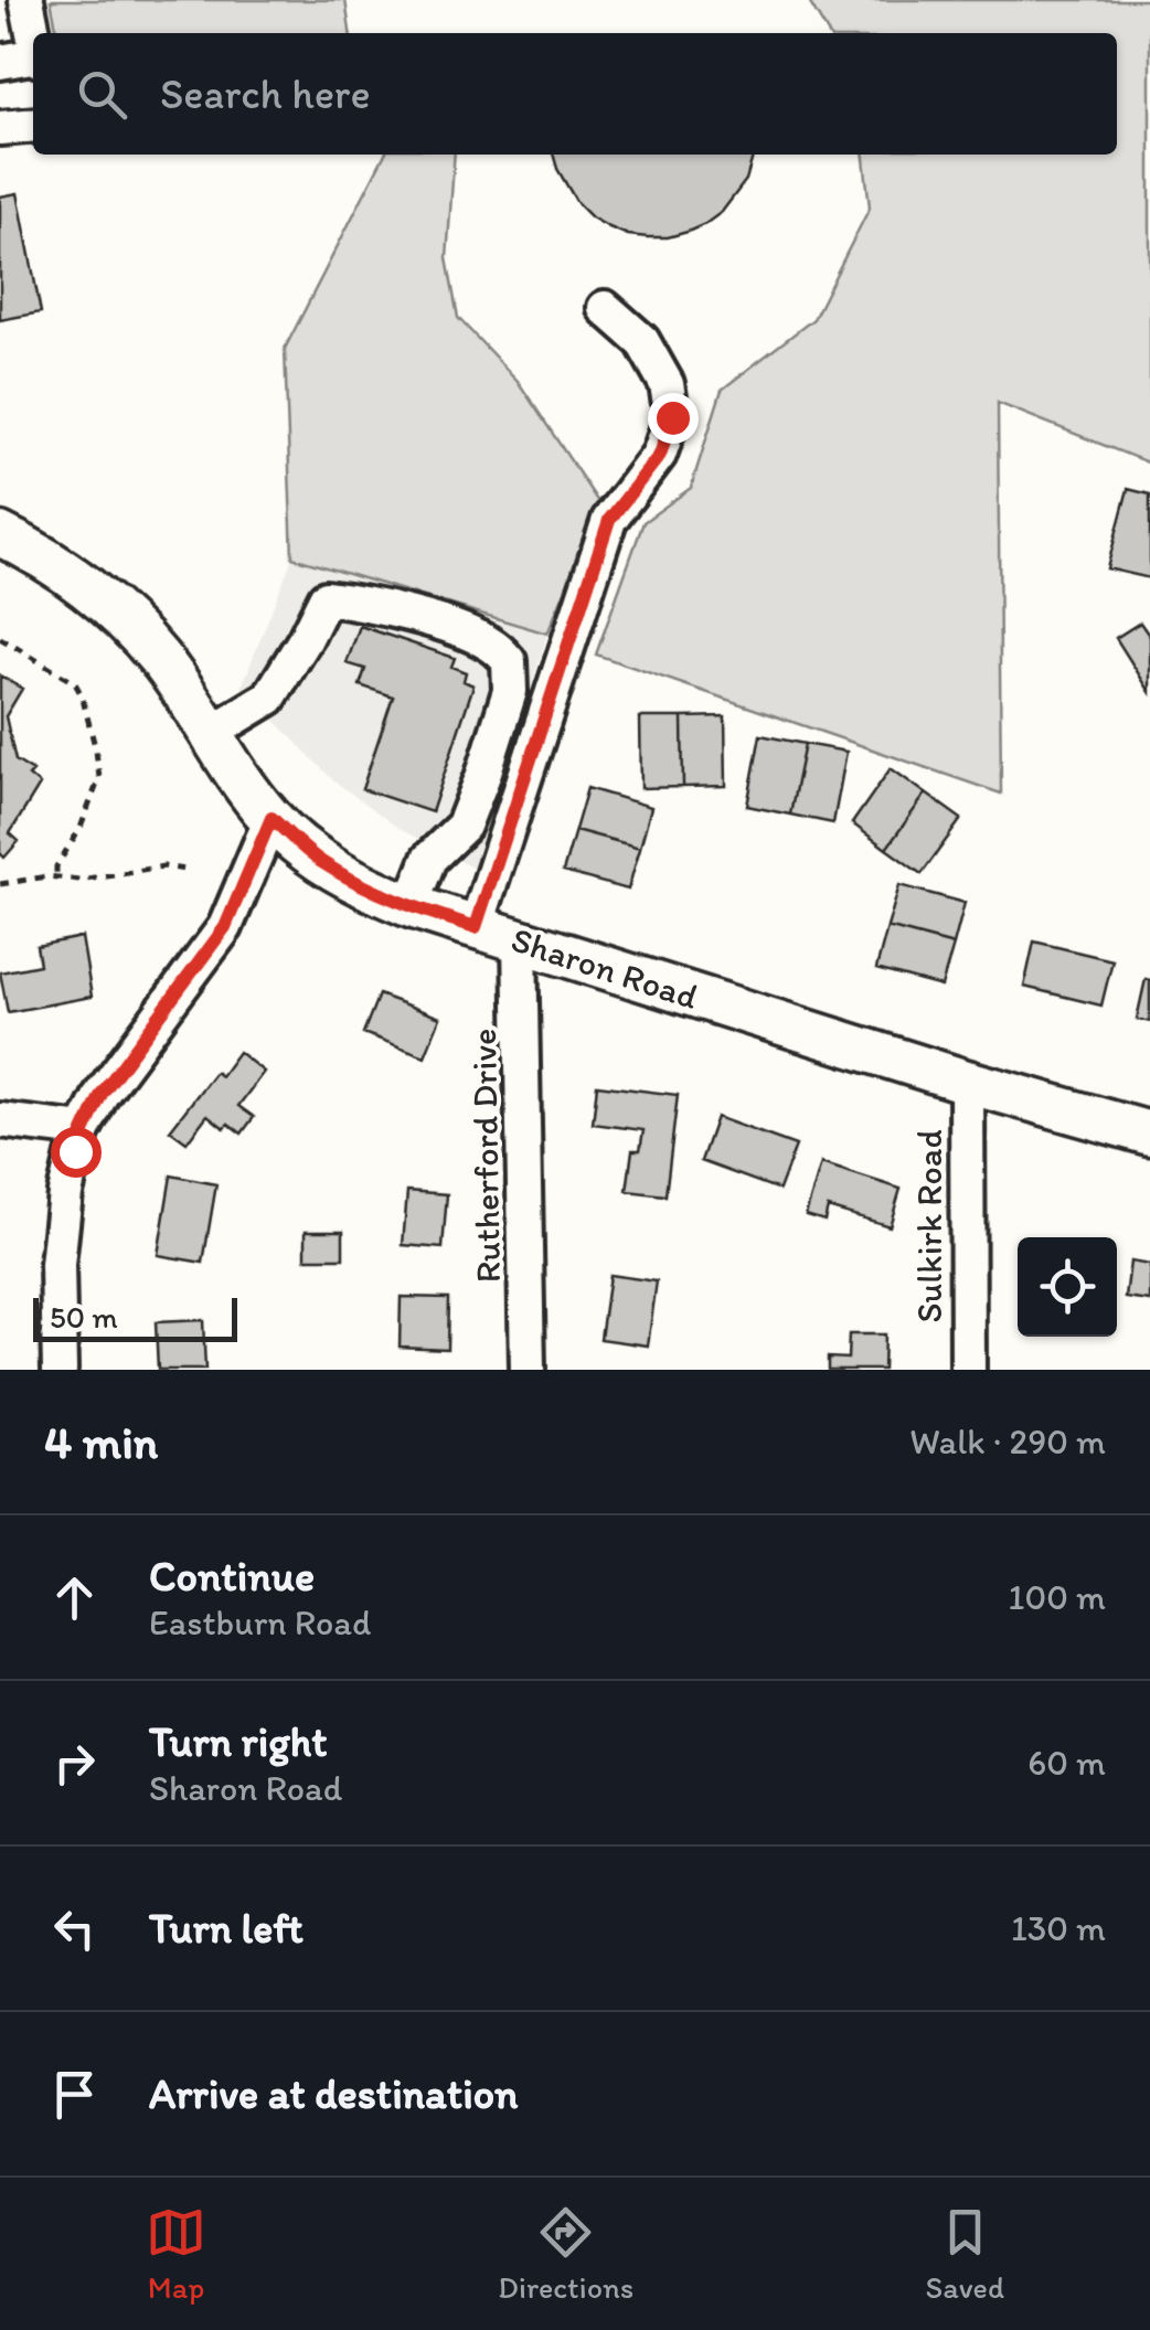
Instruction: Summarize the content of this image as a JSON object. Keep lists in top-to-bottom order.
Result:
{
  "streets": {
    "main road": ["Sharon Road"],
    "street": ["Rutherford Drive", "Sulkirk Road"]
  },
  "crossings": [
    ["Sharon Road", "Rutherford Drive"],
    ["Sharon Road", "Sulkirk Road"]
  ],
  "scale_bar": "50 m",
  "page": {
    "search": "Search here",
    "scale": "50 m",
    "heading": ["4 min", "Walk · 290 m"],
    "list": [
      ["Continue", "Eastburn Road", "100 m"],
      ["Turn right", "Sharon Road", "60 m"],
      ["Turn left", "130 m"],
      "Arrive at destination"
    ],
    "nav": ["Map", "Directions", "Saved"]
  }
}
